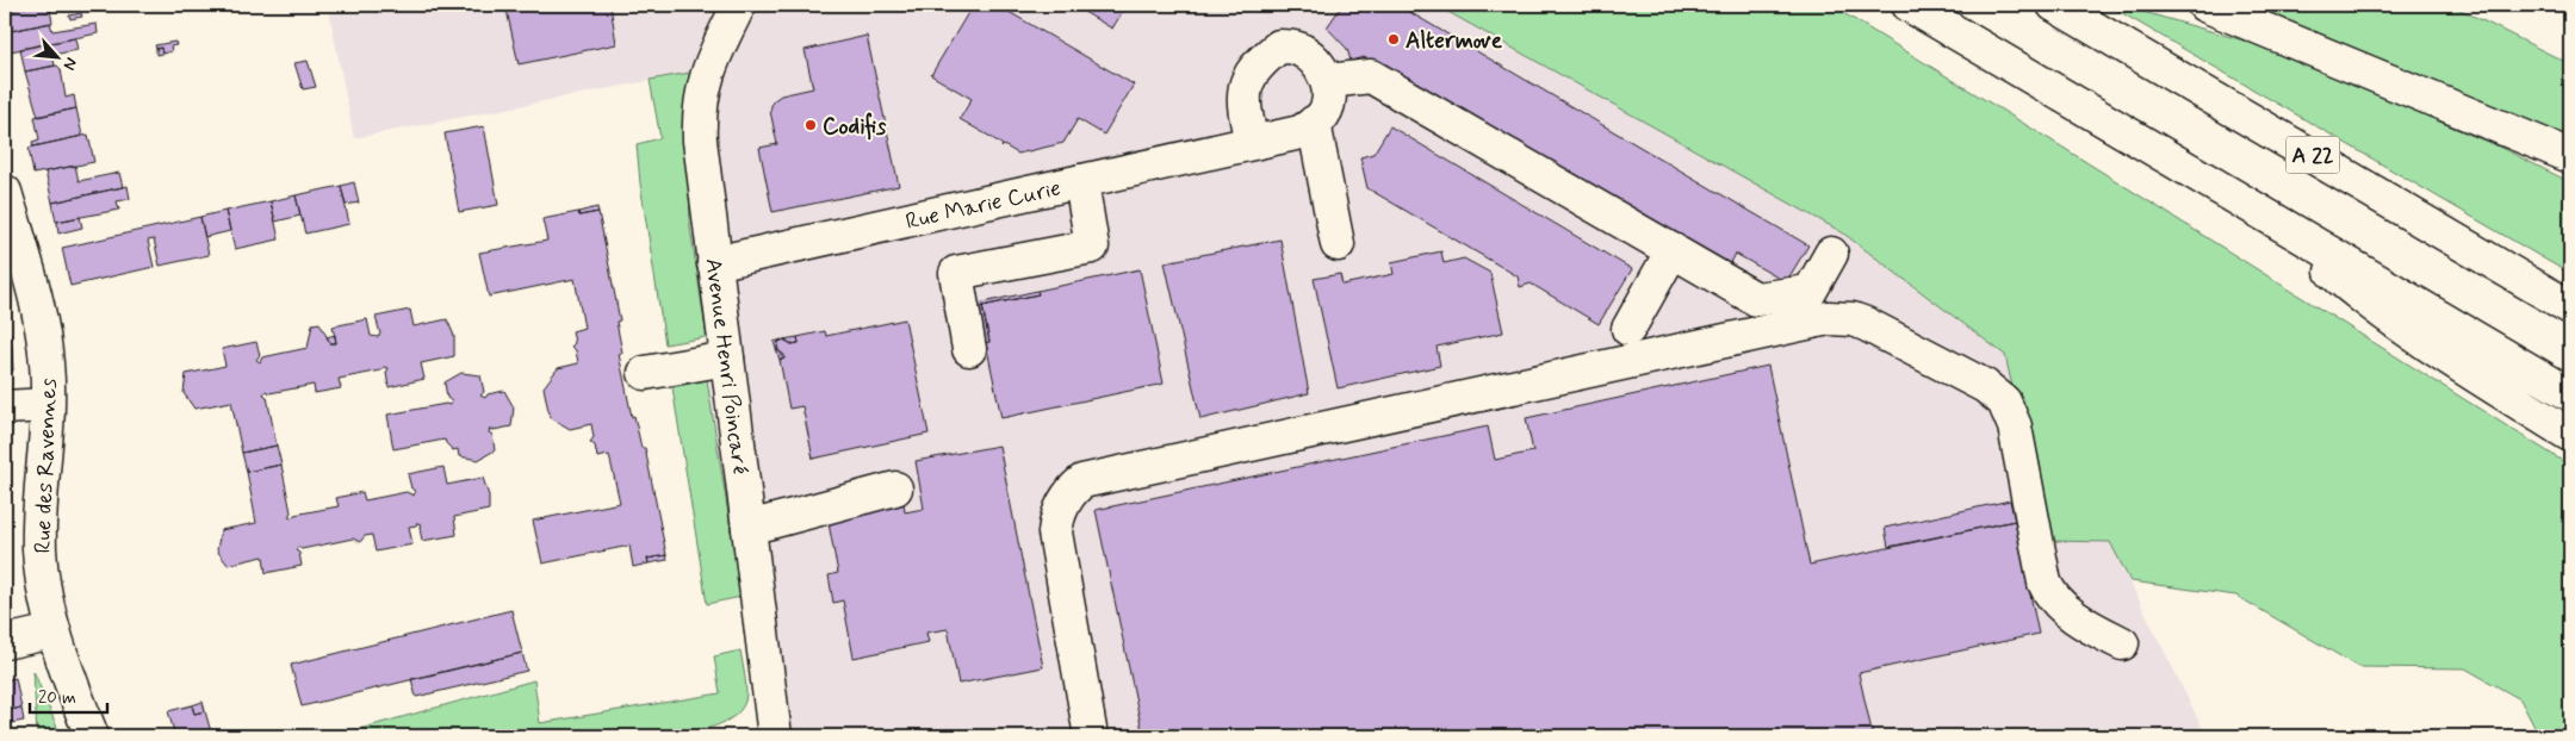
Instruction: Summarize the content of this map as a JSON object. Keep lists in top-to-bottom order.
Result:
{
  "streets": {
    "main road": [
      "A 22",
      "Rue Marie Curie",
      "Avenue Henri Poincaré",
      "Rue des Ravennes"
    ]
  },
  "crossings": [
    ["Rue Marie Curie", "Avenue Henri Poincaré"]
  ],
  "places": ["Altermove", "Codifis"],
  "scale_bar": "20 m",
  "north": "bottom right"
}
